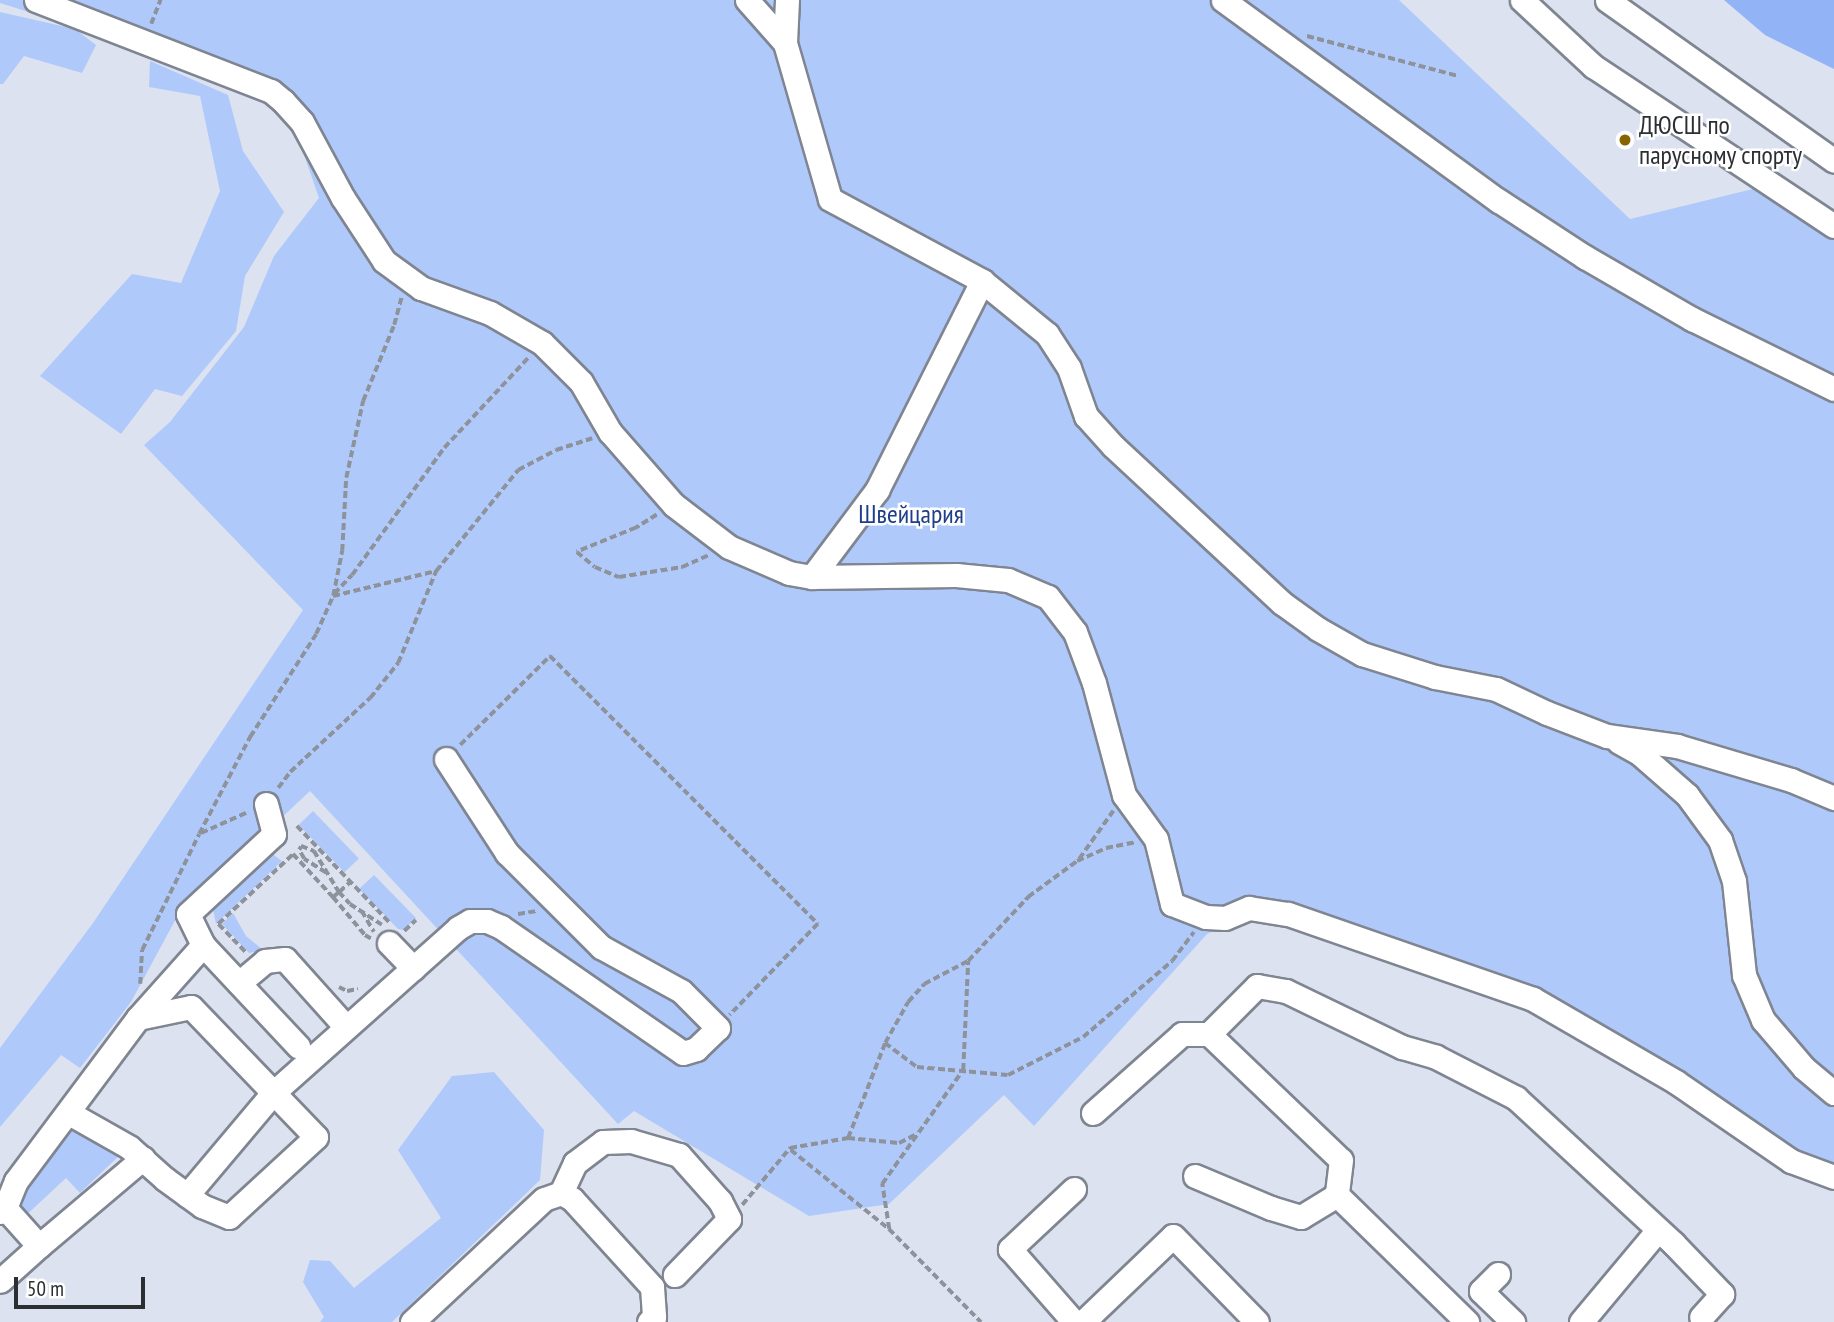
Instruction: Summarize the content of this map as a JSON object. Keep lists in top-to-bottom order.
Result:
{
  "parks": ["Швейцария"],
  "places": ["ДЮСШ по парусному спорту"],
  "scale_bar": "50 m"
}
